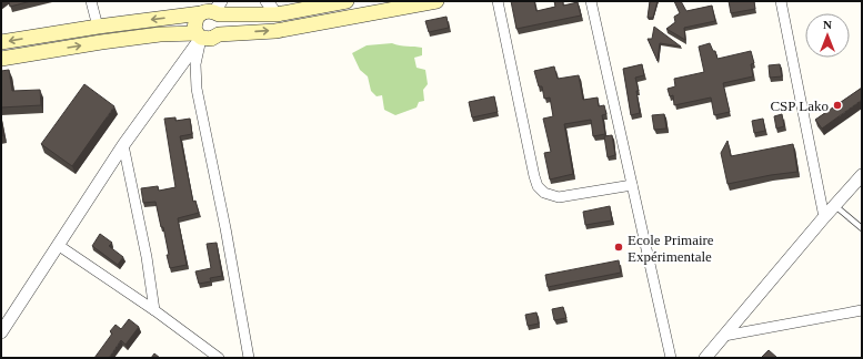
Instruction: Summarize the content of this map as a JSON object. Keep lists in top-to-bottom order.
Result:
{
  "places": ["CSP Lako", "Ecole Primaire Expérimentale"],
  "north": "top"
}
